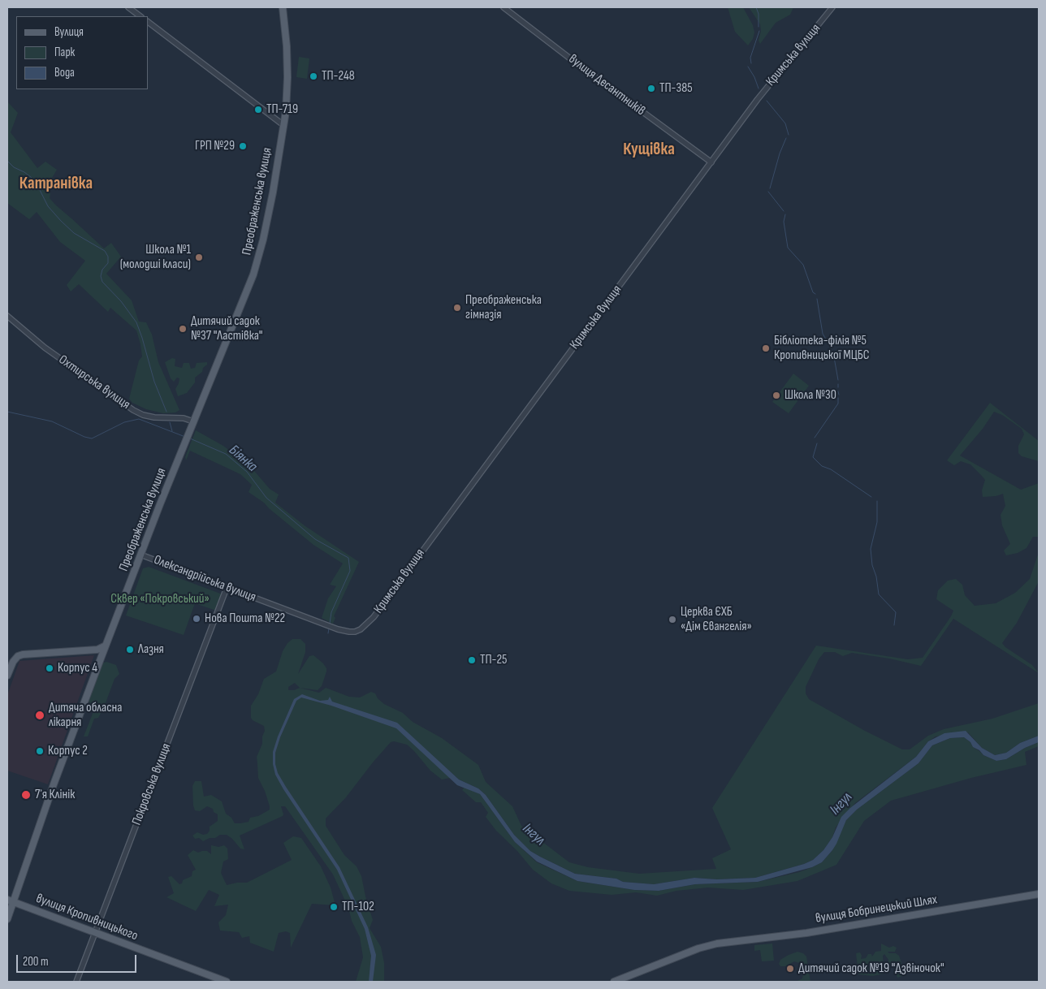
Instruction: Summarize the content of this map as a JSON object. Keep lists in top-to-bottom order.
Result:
{
  "streets": {
    "main road": ["Преображенська вулиця", "вулиця Бобринецький Шлях", "вулиця Кропивницького"],
    "street": [
      "Кримська вулиця",
      "вулиця Десантників",
      "Охтирська вулиця",
      "Олександрійська вулиця",
      "Покровська вулиця"
    ]
  },
  "crossings": [
    ["Кримська вулиця", "вулиця Десантників"],
    ["Кримська вулиця", "Олександрійська вулиця"],
    ["Преображенська вулиця", "Охтирська вулиця"],
    ["Преображенська вулиця", "Олександрійська вулиця"],
    ["Преображенська вулиця", "вулиця Кропивницького"],
    ["Олександрійська вулиця", "Покровська вулиця"],
    ["Покровська вулиця", "вулиця Кропивницького"]
  ],
  "districts": ["Кущівка", "Катранівка"],
  "water": ["Біянка", "Інгул"],
  "parks": ["Сквер «Покровський»"],
  "places": [
    "ТП-248",
    "ТП-385",
    "ТП-719",
    "ГРП №29",
    "Школа №1 (молодші класи)",
    "Преображенська гімназія",
    "Дитячий садок №37 \"Ластівка\"",
    "Бібліотека-філія №5 Кропивницької МЦБС",
    "Школа №30",
    "Нова Пошта №22",
    "Церква ЄХБ «Дім Євангелія»",
    "Лазня",
    "ТП-25",
    "Корпус 4",
    "Дитяча обласна лікарня",
    "Корпус 2",
    "7ʼя Клінік",
    "ТП-102",
    "Дитячий садок №19 \"Дзвіночок\""
  ],
  "legend": ["Вулиця", "Парк", "Вода"],
  "scale_bar": "200 m"
}
